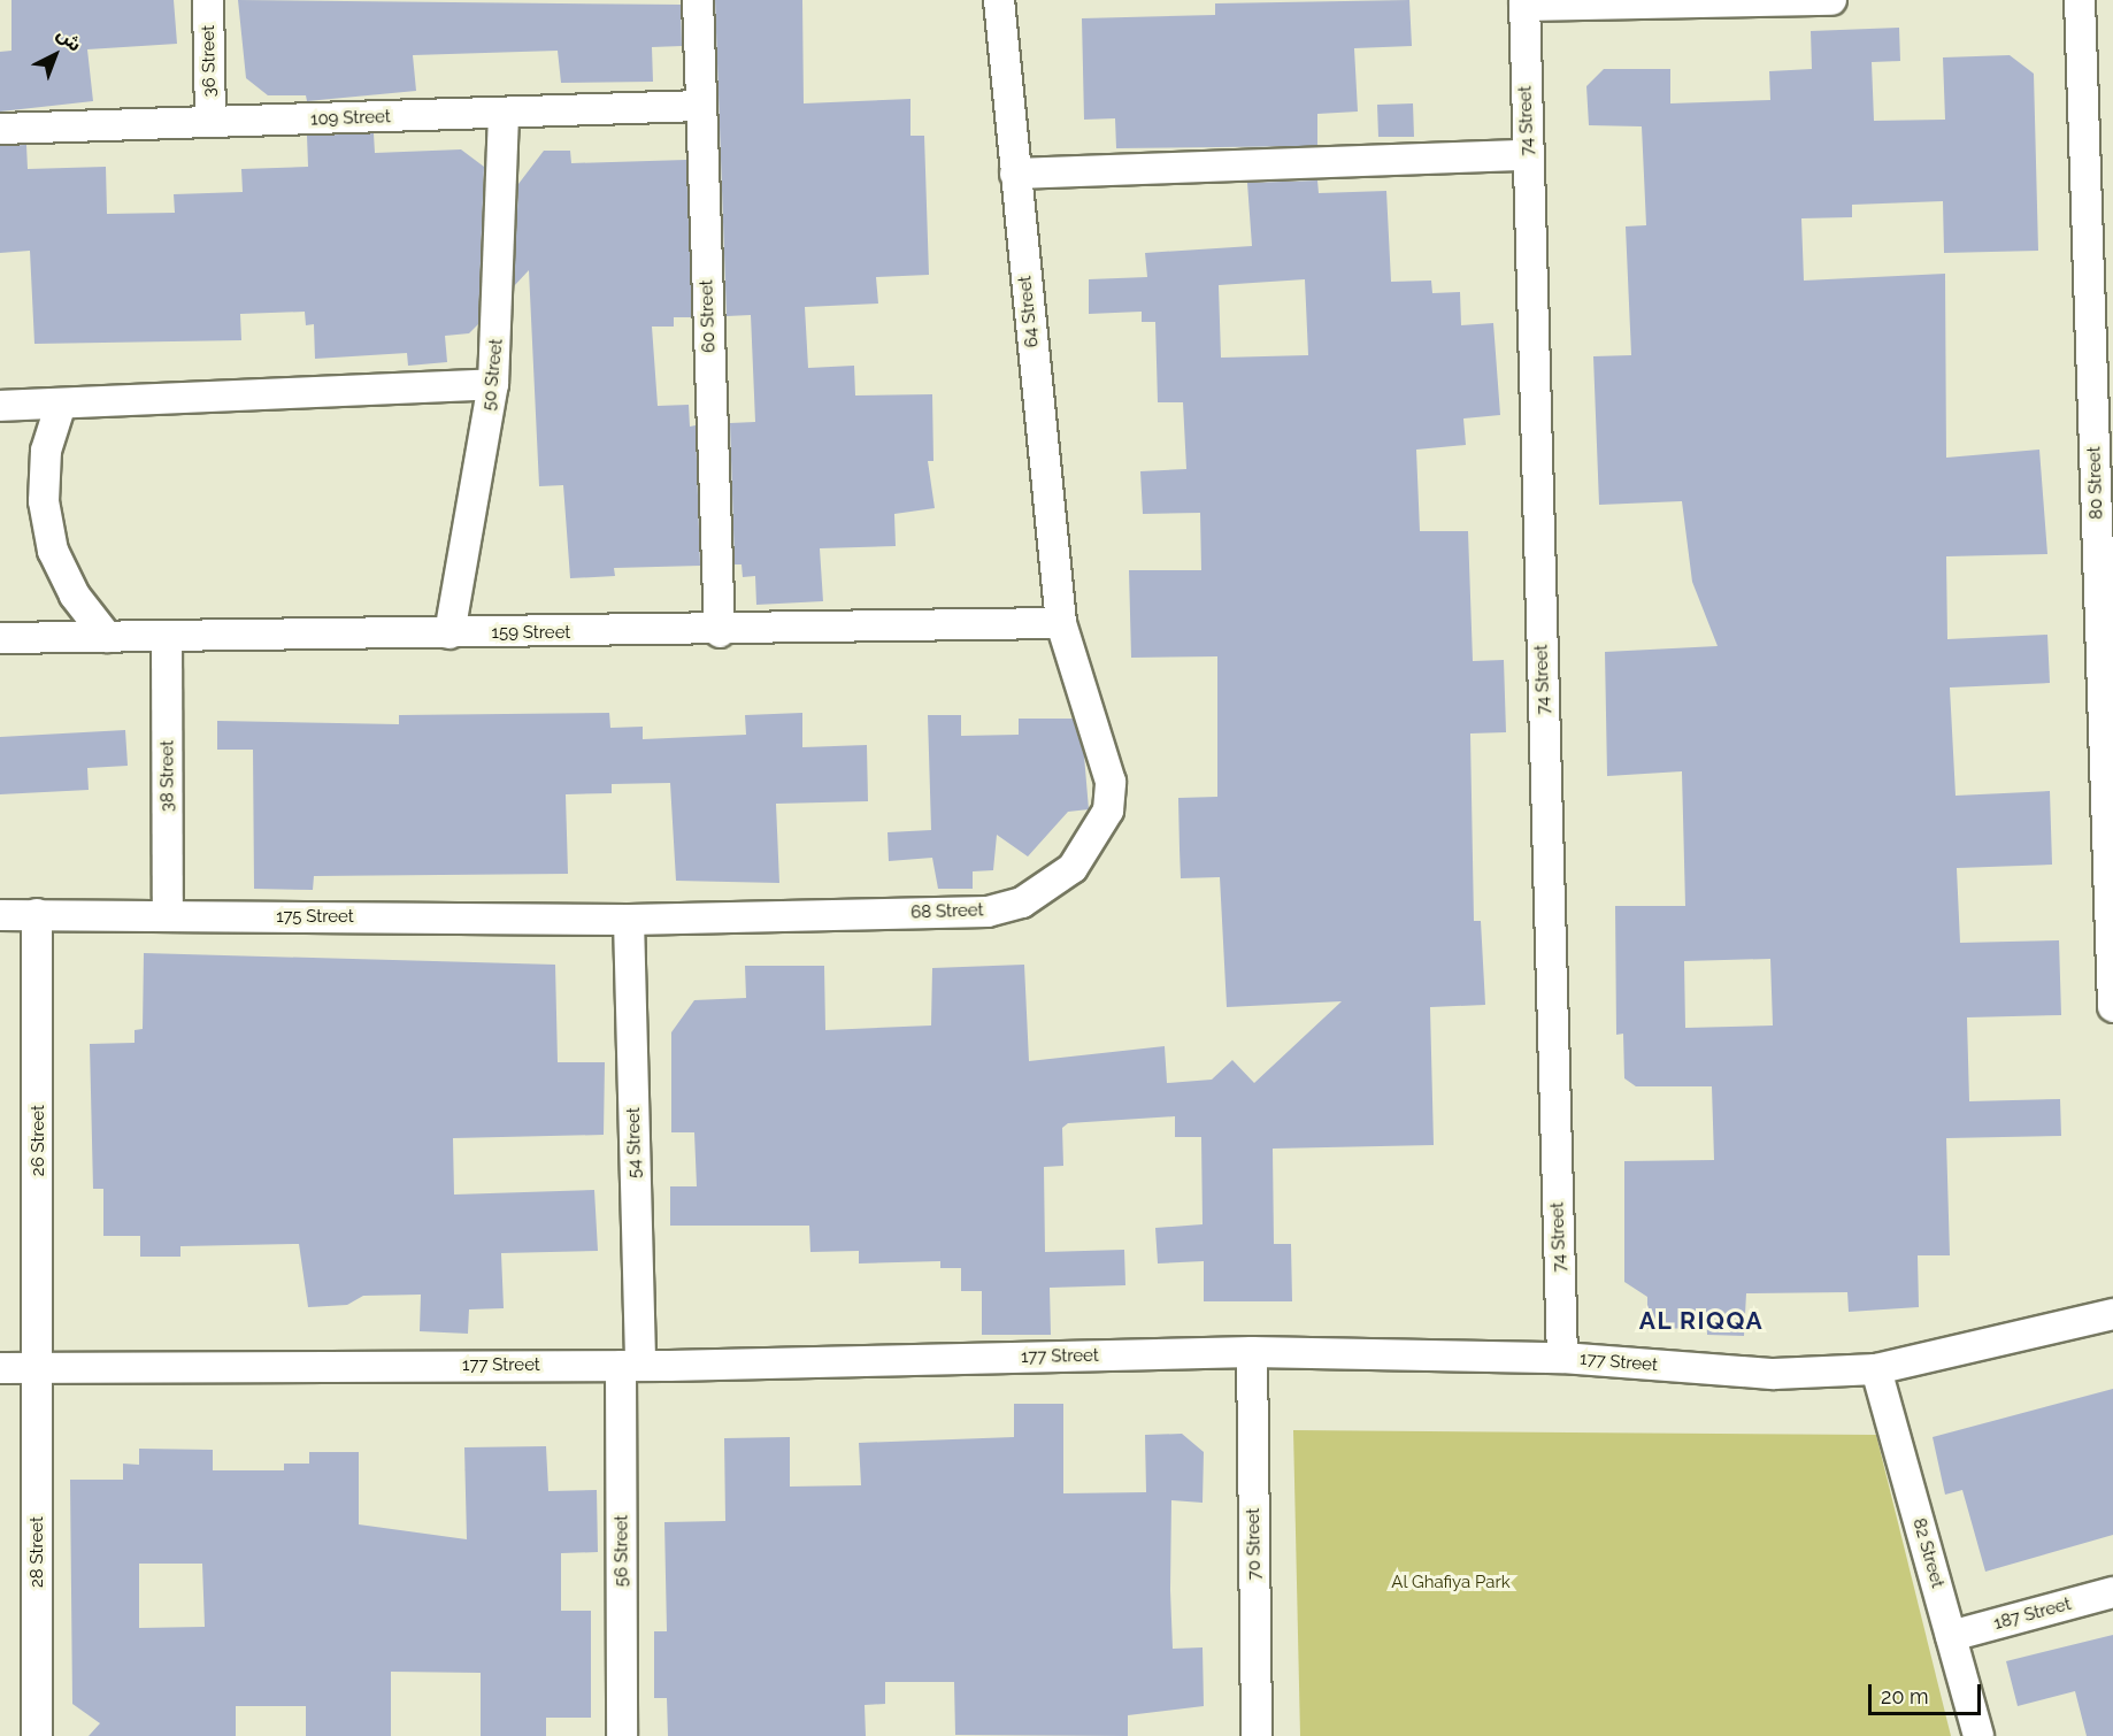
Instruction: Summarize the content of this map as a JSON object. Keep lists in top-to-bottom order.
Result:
{
  "streets": {
    "street": [
      "36 Street",
      "109 Street",
      "74 Street",
      "64 Street",
      "60 Street",
      "50 Street",
      "80 Street",
      "159 Street",
      "38 Street",
      "68 Street",
      "175 Street",
      "26 Street",
      "54 Street",
      "177 Street",
      "70 Street",
      "56 Street",
      "28 Street",
      "82 Street",
      "187 Street"
    ]
  },
  "crossings": [
    ["36 Street", "109 Street"],
    ["109 Street", "60 Street"],
    ["109 Street", "50 Street"],
    ["74 Street", "177 Street"],
    ["64 Street", "159 Street"],
    ["64 Street", "68 Street"],
    ["60 Street", "159 Street"],
    ["50 Street", "159 Street"],
    ["159 Street", "38 Street"],
    ["159 Street", "68 Street"],
    ["38 Street", "175 Street"],
    ["68 Street", "175 Street"],
    ["68 Street", "54 Street"],
    ["175 Street", "26 Street"],
    ["175 Street", "54 Street"],
    ["26 Street", "177 Street"],
    ["26 Street", "28 Street"],
    ["54 Street", "177 Street"],
    ["54 Street", "56 Street"],
    ["177 Street", "70 Street"],
    ["177 Street", "56 Street"],
    ["177 Street", "28 Street"],
    ["177 Street", "82 Street"],
    ["82 Street", "187 Street"]
  ],
  "districts": ["AL RIQQA"],
  "parks": ["Al Ghafiya Park"],
  "scale_bar": "20 m",
  "north": "top right"
}
